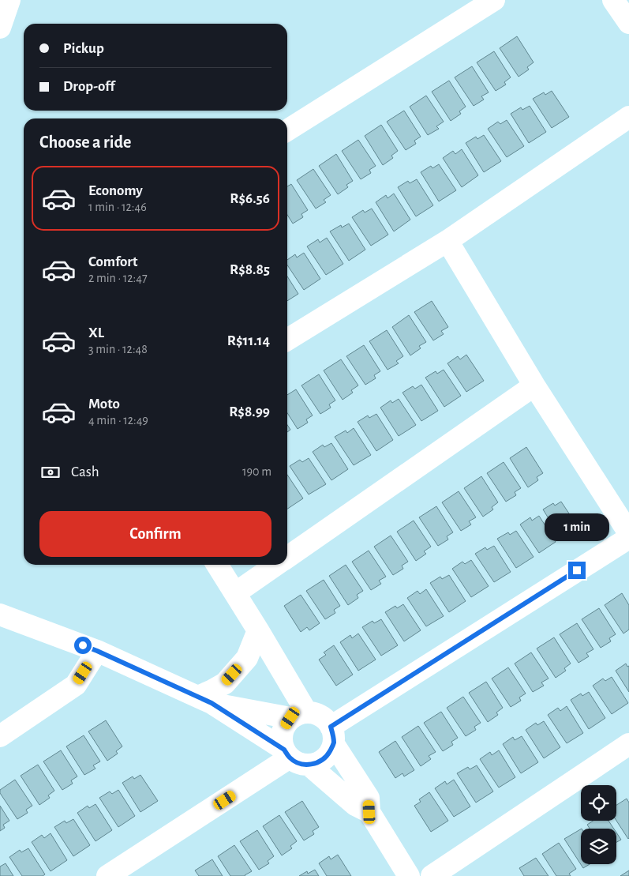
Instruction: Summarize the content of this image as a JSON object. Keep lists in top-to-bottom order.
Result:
{
  "page": {
    "banner": ["Pickup", "Drop-off"],
    "heading": "Choose a ride",
    "list": [
      {
        "name": "Economy",
        "note": "1 min · 12:46",
        "value": "R$6.56"
      },
      {
        "name": "Comfort",
        "note": "2 min · 12:47",
        "value": "R$8.85"
      },
      {
        "name": "XL",
        "note": "3 min · 12:48",
        "value": "R$11.14"
      },
      {
        "name": "Moto",
        "note": "4 min · 12:49",
        "value": "R$8.99"
      }
    ],
    "pay": ["Cash", "190 m"],
    "buttons": "Confirm",
    "bubble": "1 min"
  }
}
